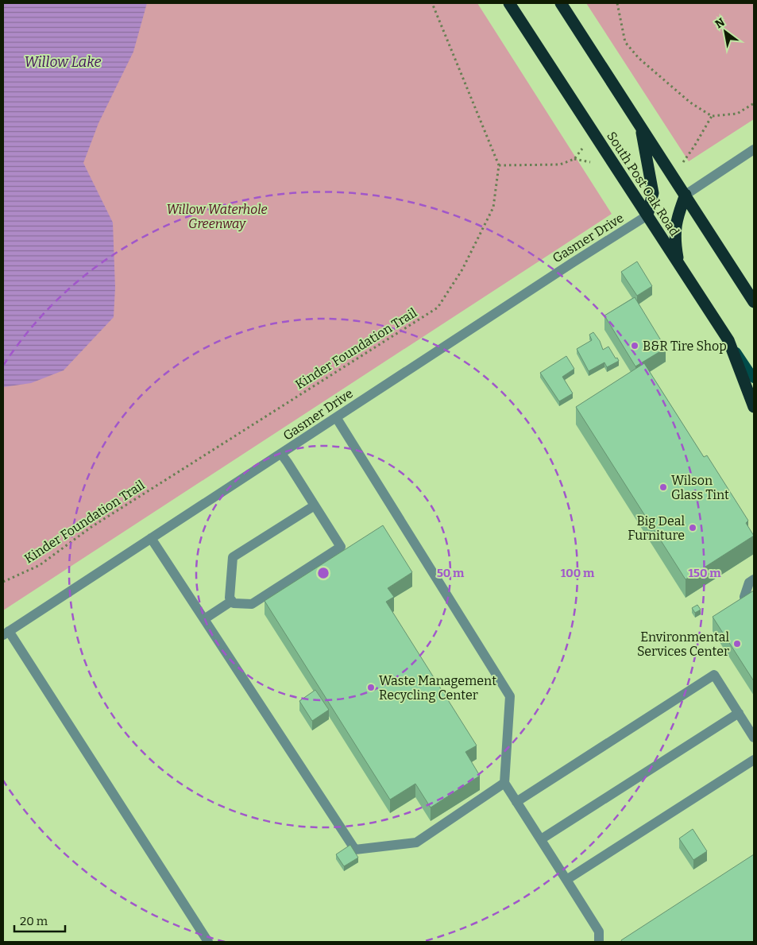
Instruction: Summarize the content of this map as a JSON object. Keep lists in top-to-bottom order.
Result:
{
  "streets": {
    "highway": ["South Post Oak Road"],
    "street": ["Gasmer Drive"],
    "path": ["Kinder Foundation Trail"]
  },
  "crossings": [
    ["South Post Oak Road", "Gasmer Drive"]
  ],
  "water": ["Willow Lake"],
  "parks": ["Willow Waterhole Greenway"],
  "places": [
    "B&R Tire Shop",
    "Wilson Glass Tint",
    "Big Deal Furniture",
    "Environmental Services Center",
    "Waste Management Recycling Center"
  ],
  "scale_bar": "20 m",
  "north": "top left",
  "rings": ["50 m", "100 m", "150 m"]
}
